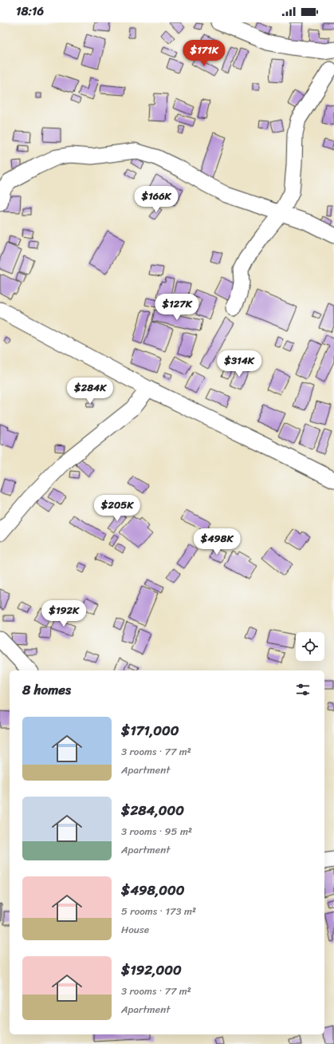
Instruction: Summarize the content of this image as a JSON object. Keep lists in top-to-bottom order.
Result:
{
  "page": {
    "status": "18:16",
    "price": [
      "$171K",
      "$166K",
      "$127K",
      "$314K",
      "$284K",
      "$205K",
      "$498K",
      "$192K"
    ],
    "heading": "8 homes",
    "list": [
      {
        "name": "$171,000",
        "note": "3 rooms · 77 m² · Apartment"
      },
      {
        "name": "$284,000",
        "note": "3 rooms · 95 m² · Apartment"
      },
      {
        "name": "$498,000",
        "note": "5 rooms · 173 m² · House"
      },
      {
        "name": "$192,000",
        "note": "3 rooms · 77 m² · Apartment"
      }
    ]
  }
}
